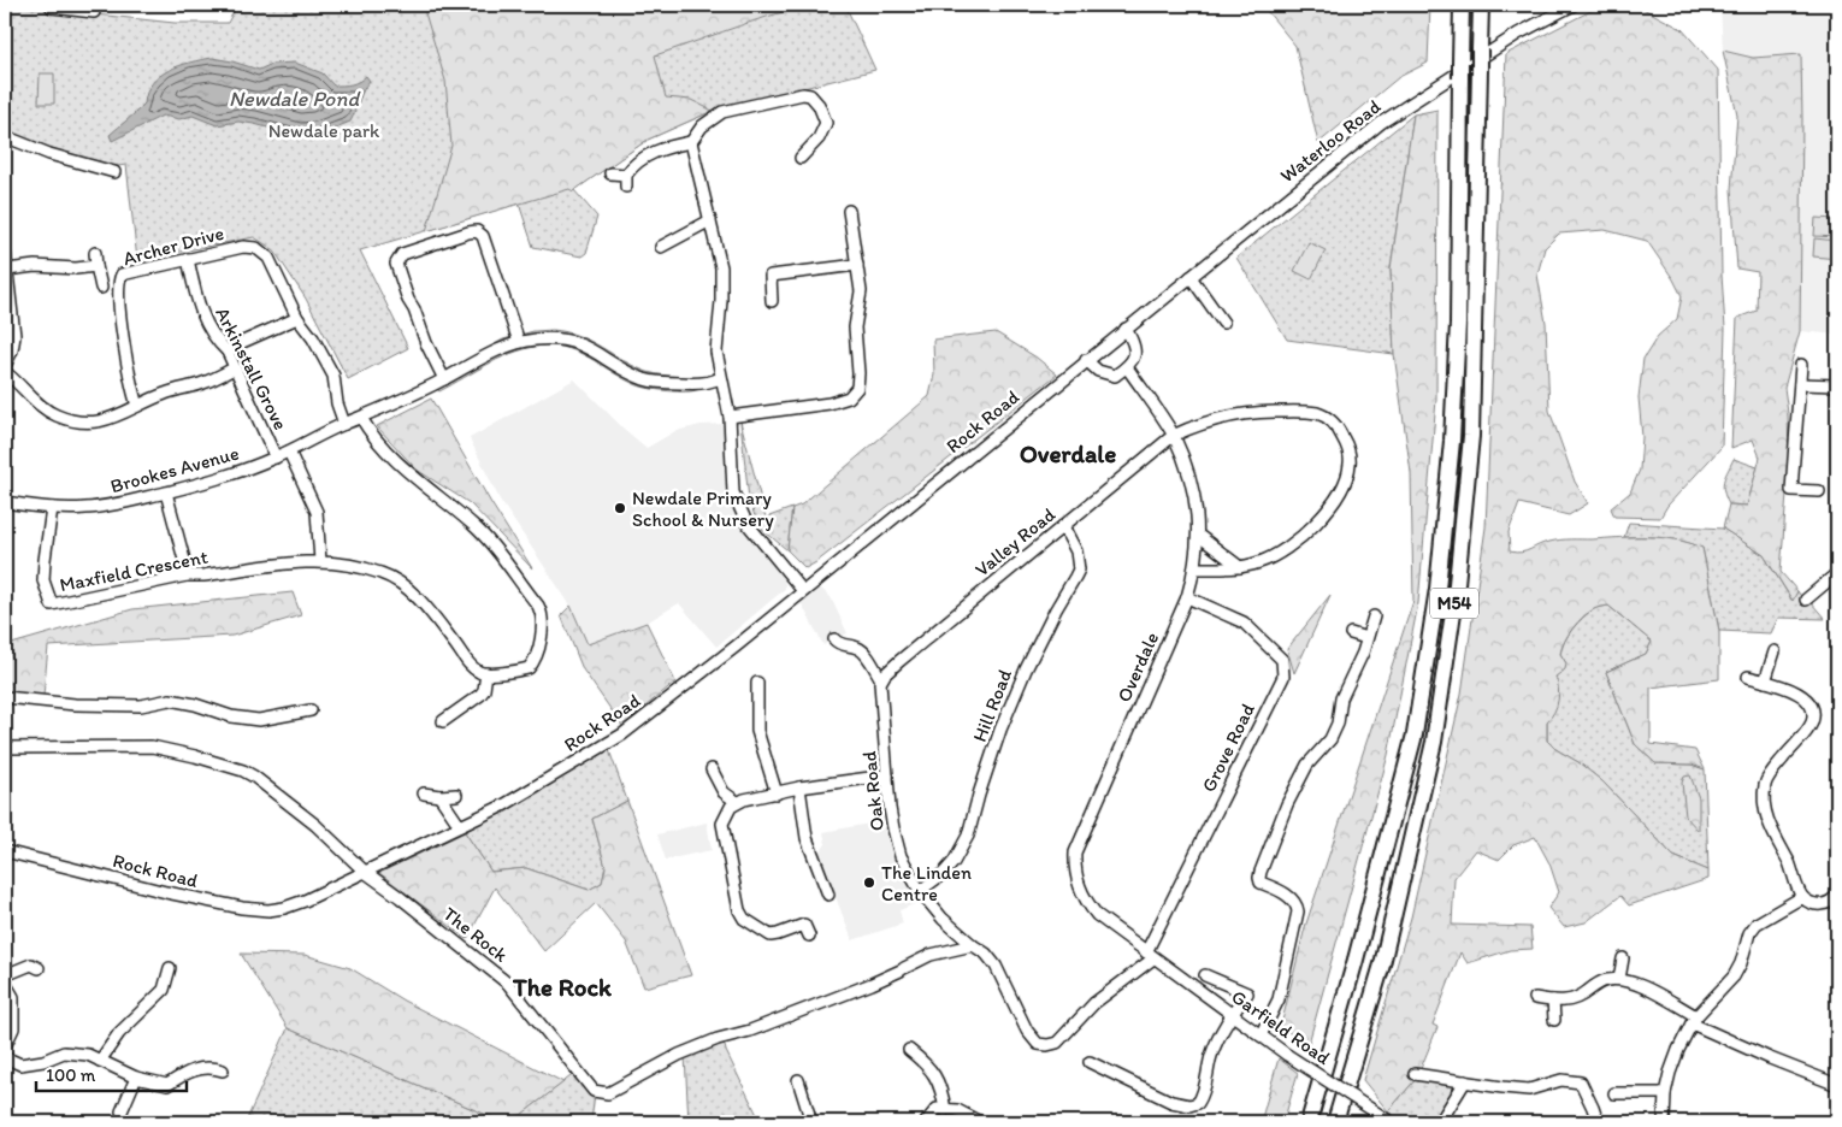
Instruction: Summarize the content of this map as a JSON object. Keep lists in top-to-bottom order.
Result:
{
  "streets": {
    "highway": ["M54"],
    "street": [
      "Waterloo Road",
      "Archer Drive",
      "Arkinstall Grove",
      "Rock Road",
      "Brookes Avenue",
      "Valley Road",
      "Maxfield Crescent",
      "Overdale",
      "Hill Road",
      "Grove Road",
      "Oak Road",
      "The Rock",
      "Garfield Road"
    ]
  },
  "crossings": [
    ["Waterloo Road", "Rock Road"],
    ["Archer Drive", "Arkinstall Grove"],
    ["Archer Drive", "Brookes Avenue"],
    ["Arkinstall Grove", "Brookes Avenue"],
    ["Rock Road", "The Rock"],
    ["Brookes Avenue", "Maxfield Crescent"],
    ["Valley Road", "Overdale"],
    ["Valley Road", "Hill Road"],
    ["Valley Road", "Oak Road"],
    ["Overdale", "Grove Road"],
    ["Overdale", "Oak Road"],
    ["Overdale", "Garfield Road"],
    ["Hill Road", "Oak Road"],
    ["Grove Road", "Oak Road"],
    ["Grove Road", "Garfield Road"],
    ["Oak Road", "The Rock"],
    ["Oak Road", "Garfield Road"]
  ],
  "districts": ["Overdale", "The Rock"],
  "water": ["Newdale Pond"],
  "parks": ["Newdale park"],
  "places": ["Newdale Primary School & Nursery", "The Linden Centre"],
  "scale_bar": "100 m"
}
